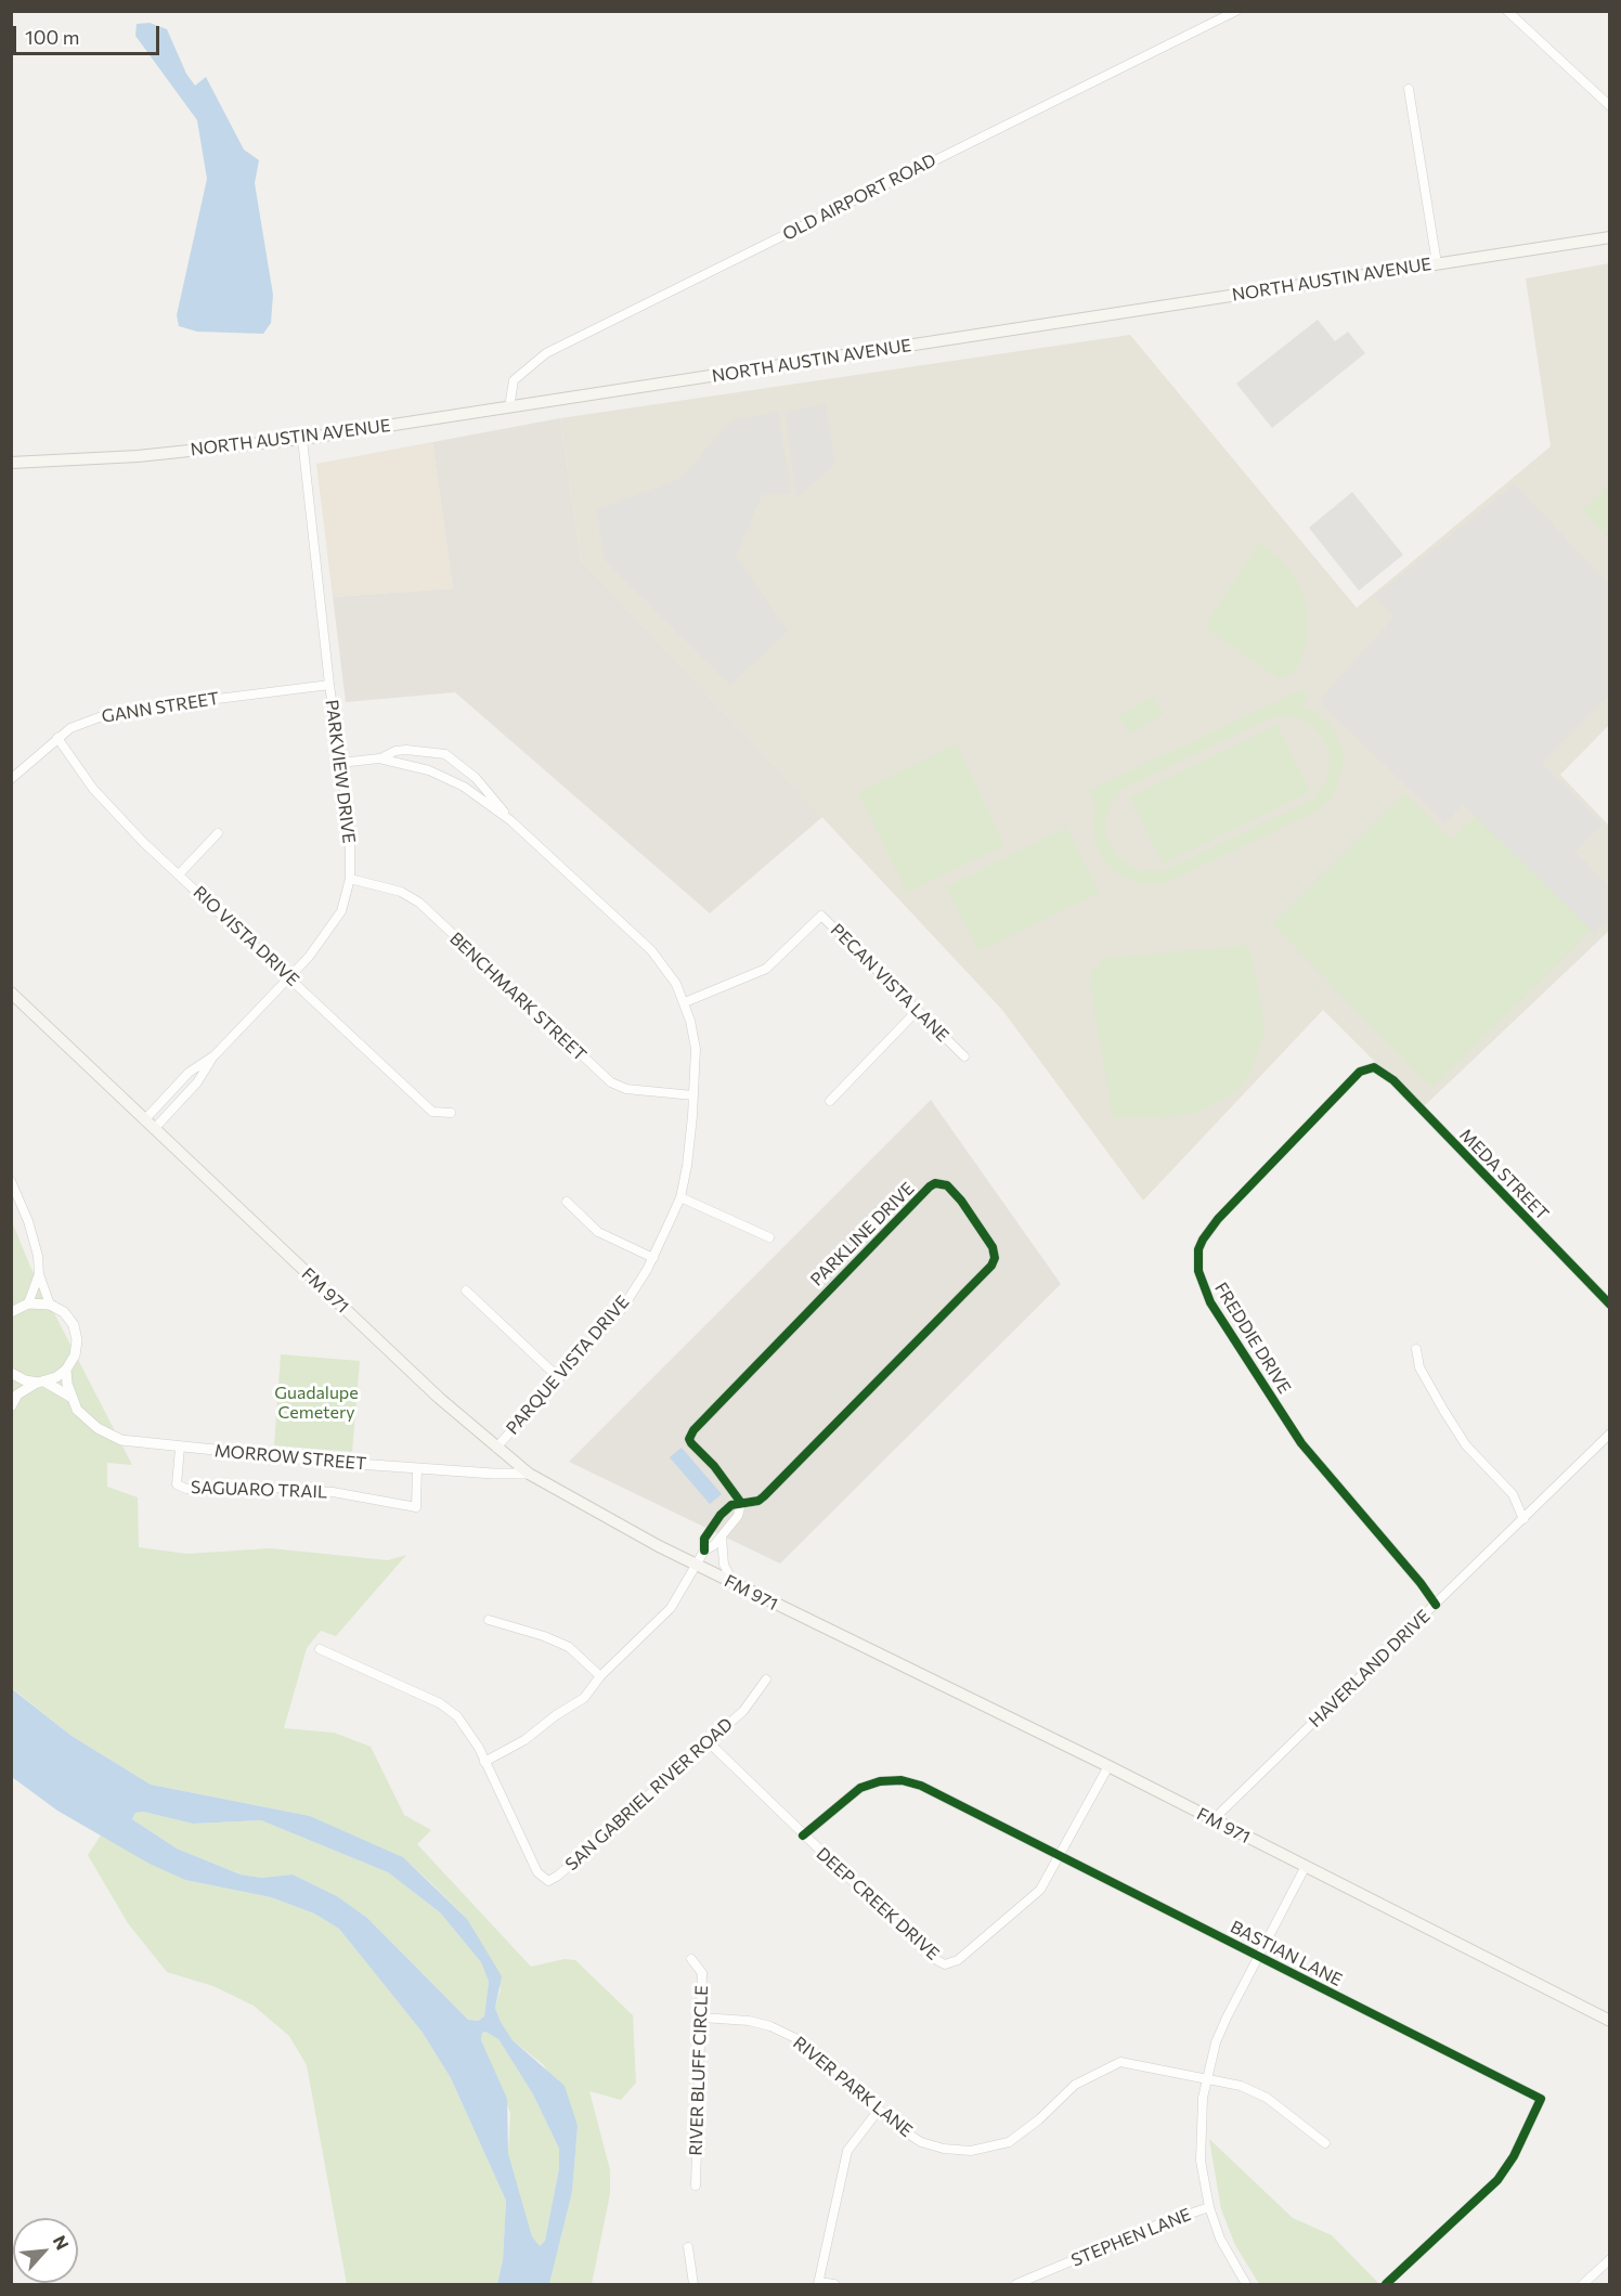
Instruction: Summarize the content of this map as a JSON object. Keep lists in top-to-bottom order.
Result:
{
  "streets": {
    "main road": ["NORTH AUSTIN AVENUE", "FM 971"],
    "street": [
      "OLD AIRPORT ROAD",
      "GANN STREET",
      "PARKVIEW DRIVE",
      "RIO VISTA DRIVE",
      "PECAN VISTA LANE",
      "BENCHMARK STREET",
      "MEDA STREET",
      "PARKLINE DRIVE",
      "FREDDIE DRIVE",
      "PARQUE VISTA DRIVE",
      "MORROW STREET",
      "SAGUARO TRAIL",
      "HAVERLAND DRIVE",
      "SAN GABRIEL RIVER ROAD",
      "DEEP CREEK DRIVE",
      "BASTIAN LANE",
      "RIVER BLUFF CIRCLE",
      "RIVER PARK LANE",
      "STEPHEN LANE"
    ]
  },
  "crossings": [
    ["OLD AIRPORT ROAD", "NORTH AUSTIN AVENUE"],
    ["NORTH AUSTIN AVENUE", "PARKVIEW DRIVE"],
    ["GANN STREET", "PARKVIEW DRIVE"],
    ["GANN STREET", "RIO VISTA DRIVE"],
    ["PARKVIEW DRIVE", "RIO VISTA DRIVE"],
    ["PARKVIEW DRIVE", "BENCHMARK STREET"],
    ["PARKVIEW DRIVE", "FM 971"],
    ["PARKVIEW DRIVE", "PARQUE VISTA DRIVE"],
    ["PECAN VISTA LANE", "PARQUE VISTA DRIVE"],
    ["BENCHMARK STREET", "PARQUE VISTA DRIVE"],
    ["MEDA STREET", "FREDDIE DRIVE"],
    ["PARKLINE DRIVE", "FM 971"],
    ["PARKLINE DRIVE", "SAN GABRIEL RIVER ROAD"],
    ["FM 971", "PARQUE VISTA DRIVE"],
    ["FM 971", "MORROW STREET"],
    ["FM 971", "HAVERLAND DRIVE"],
    ["FM 971", "DEEP CREEK DRIVE"],
    ["FREDDIE DRIVE", "HAVERLAND DRIVE"],
    ["MORROW STREET", "SAGUARO TRAIL"],
    ["SAN GABRIEL RIVER ROAD", "DEEP CREEK DRIVE"],
    ["DEEP CREEK DRIVE", "BASTIAN LANE"],
    ["RIVER BLUFF CIRCLE", "RIVER PARK LANE"]
  ],
  "parks": ["Guadalupe Cemetery"],
  "scale_bar": "100 m",
  "north": "top right"
}
